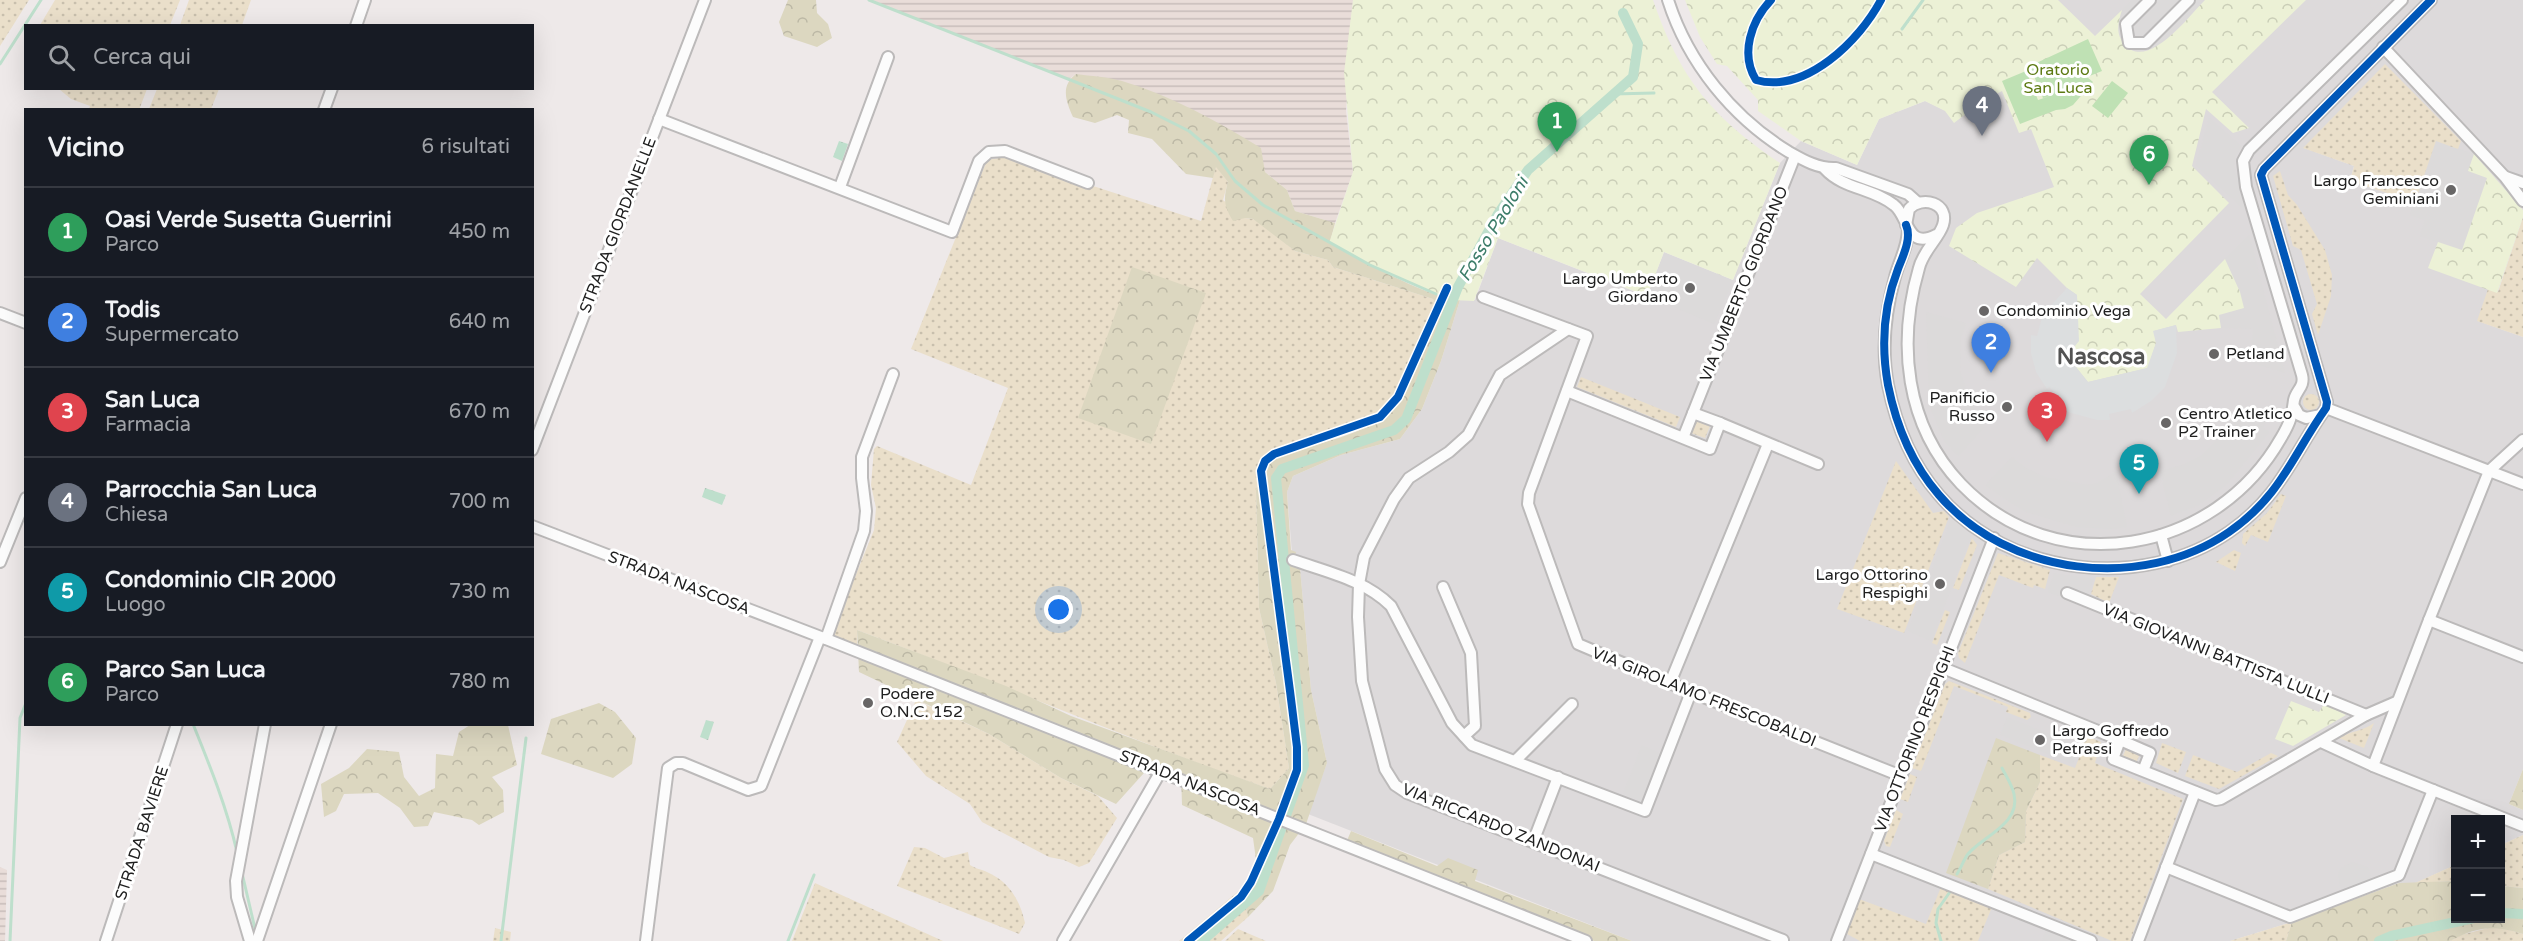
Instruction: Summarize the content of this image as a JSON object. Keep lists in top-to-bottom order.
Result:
{
  "streets": {
    "street": [
      "STRADA GIORDANELLE",
      "VIA UMBERTO GIORDANO",
      "STRADA NASCOSA",
      "VIA GIOVANNI BATTISTA LULLI",
      "VIA GIROLAMO FRESCOBALDI",
      "VIA OTTORINO RESPIGHI",
      "VIA RICCARDO ZANDONAI",
      "STRADA BAVIERE"
    ]
  },
  "crossings": [
    ["VIA GIROLAMO FRESCOBALDI", "VIA OTTORINO RESPIGHI"],
    ["VIA GIROLAMO FRESCOBALDI", "VIA RICCARDO ZANDONAI"]
  ],
  "districts": ["Nascosa"],
  "water": ["Fosso Paoloni"],
  "parks": ["Oratorio San Luca"],
  "places": [
    "Largo Francesco Geminiani",
    "Largo Umberto Giordano",
    "Condominio Vega",
    "Petland",
    "Panificio Russo",
    "Centro Atletico P2 Trainer",
    "Largo Ottorino Respighi",
    "Podere O.N.C. 152",
    "Largo Goffredo Petrassi"
  ],
  "page": {
    "search": "Cerca qui",
    "pins": [
      "4",
      "1",
      "6",
      "2",
      "3",
      "5"
    ],
    "heading": ["Vicino", "6 risultati"],
    "list": [
      {
        "mark": "1",
        "name": "Oasi Verde Susetta Guerrini",
        "note": "Parco",
        "value": "450 m"
      },
      {
        "mark": "2",
        "name": "Todis",
        "note": "Supermercato",
        "value": "640 m"
      },
      {
        "mark": "3",
        "name": "San Luca",
        "note": "Farmacia",
        "value": "670 m"
      },
      {
        "mark": "4",
        "name": "Parrocchia San Luca",
        "note": "Chiesa",
        "value": "700 m"
      },
      {
        "mark": "5",
        "name": "Condominio CIR 2000",
        "note": "Luogo",
        "value": "730 m"
      },
      {
        "mark": "6",
        "name": "Parco San Luca",
        "note": "Parco",
        "value": "780 m"
      }
    ],
    "map_buttons": ["+", "−"]
  }
}
